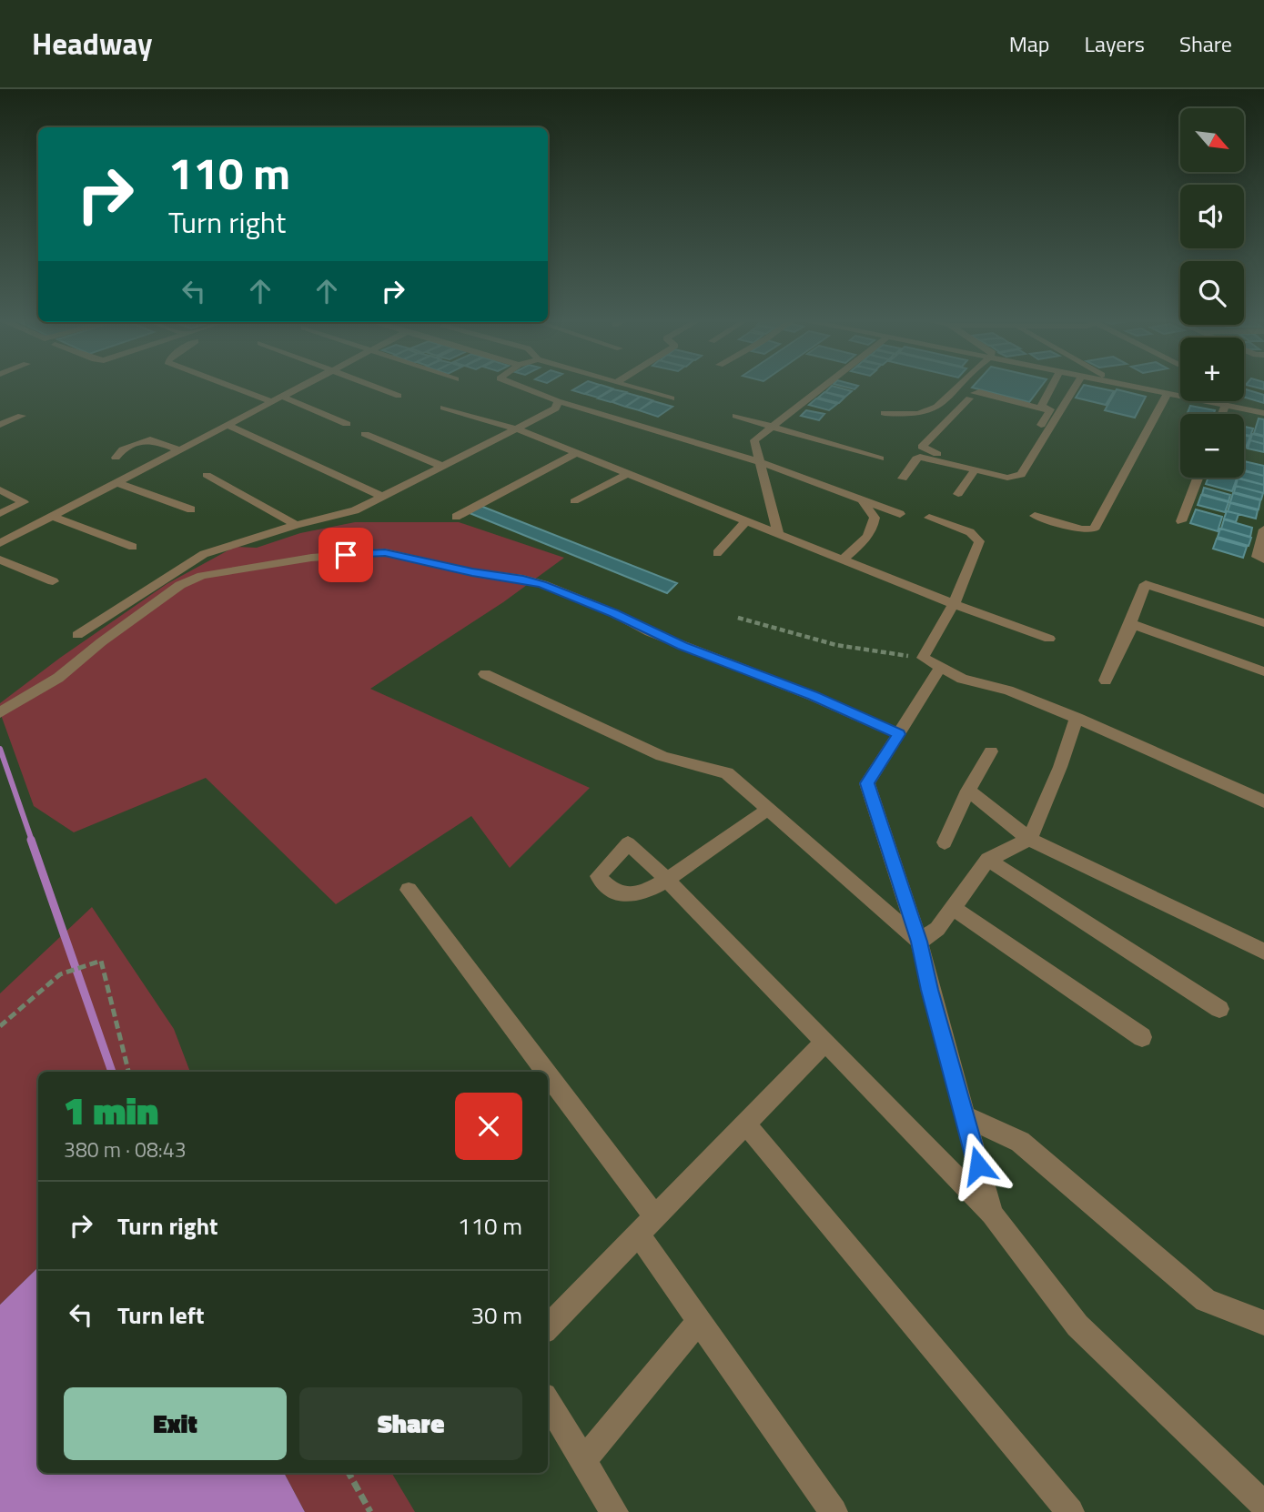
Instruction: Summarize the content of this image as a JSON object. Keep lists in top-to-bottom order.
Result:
{
  "north": "bottom right",
  "page": {
    "header": "Headway",
    "nav": ["Map", "Layers", "Share"],
    "map_buttons": ["+", "−"],
    "turn": ["110 m", "Turn right"],
    "heading": ["1 min", "380 m · 08:43"],
    "list": [
      {
        "name": "Turn right",
        "value": "110 m"
      },
      {
        "name": "Turn left",
        "value": "30 m"
      }
    ],
    "buttons": ["Exit", "Share"]
  }
}
